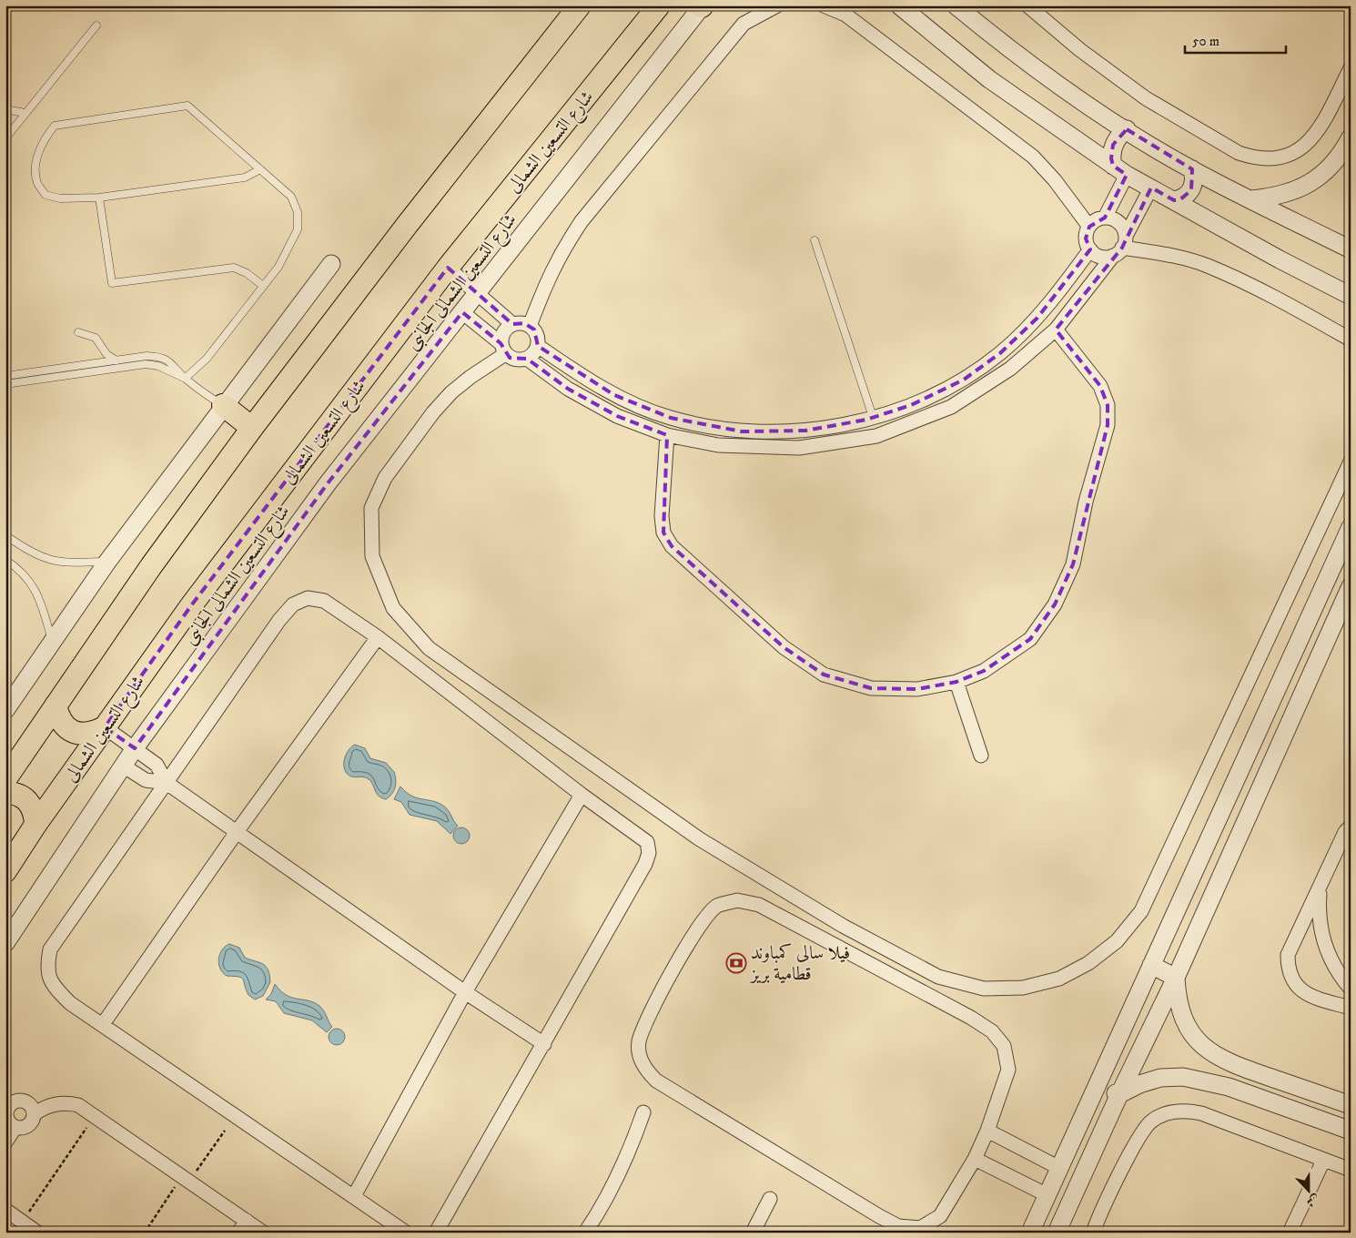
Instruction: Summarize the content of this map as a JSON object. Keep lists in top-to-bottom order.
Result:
{
  "streets": {
    "main road": ["شارع التسعين الشمالى"],
    "street": ["شارع التسعين الشمالى الجانبى"]
  },
  "places": {
    "bank": ["فيلا سالى كمباوند قطامية بريز"]
  },
  "scale_bar": "50 m",
  "north": "bottom"
}
